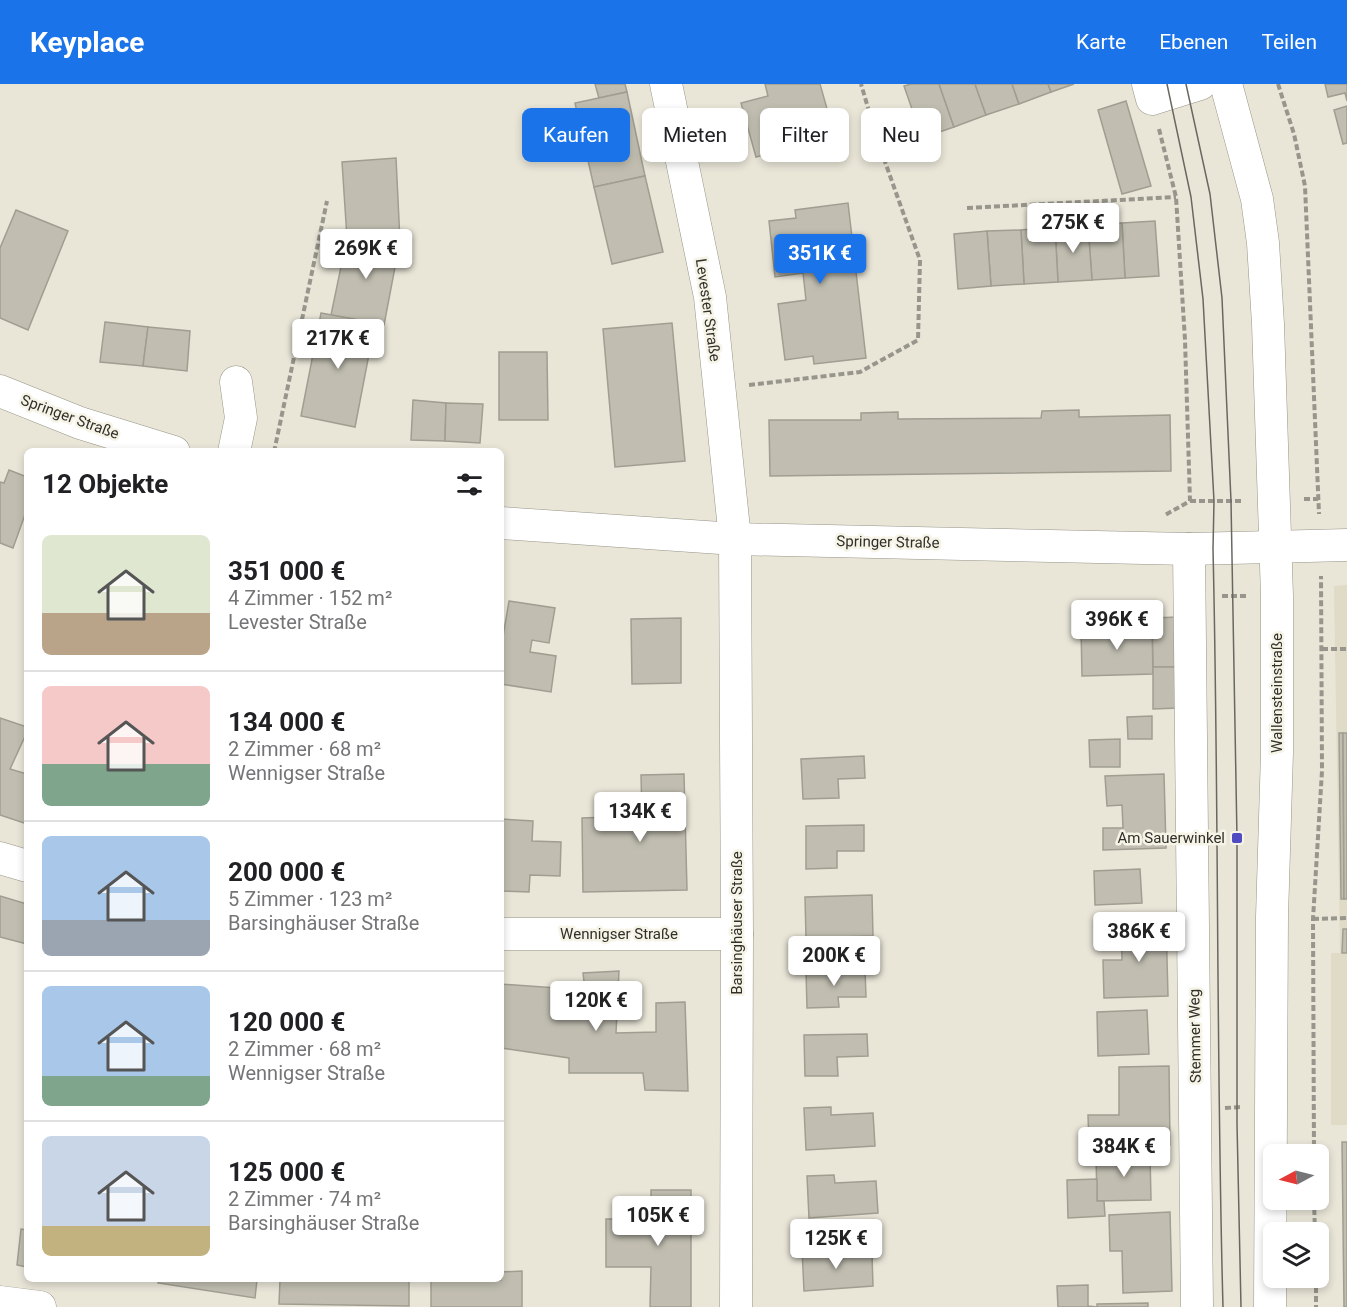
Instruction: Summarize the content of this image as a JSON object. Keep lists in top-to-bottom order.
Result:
{
  "streets": {
    "street": [
      "Levester Straße",
      "Springer Straße",
      "Wallensteinstraße",
      "Barsinghäuser Straße",
      "Wennigser Straße",
      "Stemmer Weg"
    ]
  },
  "crossings": [
    ["Levester Straße", "Springer Straße"],
    ["Levester Straße", "Barsinghäuser Straße"],
    ["Springer Straße", "Wallensteinstraße"],
    ["Springer Straße", "Barsinghäuser Straße"],
    ["Springer Straße", "Stemmer Weg"],
    ["Barsinghäuser Straße", "Wennigser Straße"]
  ],
  "places": {
    "transit": ["Am Sauerwinkel"]
  },
  "north": "left",
  "page": {
    "header": "Keyplace",
    "nav": ["Karte", "Ebenen", "Teilen"],
    "chip": [
      "Kaufen",
      "Mieten",
      "Filter",
      "Neu"
    ],
    "price": [
      "275K €",
      "269K €",
      "351K €",
      "217K €",
      "396K €",
      "134K €",
      "386K €",
      "200K €",
      "120K €",
      "384K €",
      "105K €",
      "125K €"
    ],
    "heading": "12 Objekte",
    "list": [
      {
        "name": "351 000 €",
        "note": "4 Zimmer · 152 m² · Levester Straße"
      },
      {
        "name": "134 000 €",
        "note": "2 Zimmer · 68 m² · Wennigser Straße"
      },
      {
        "name": "200 000 €",
        "note": "5 Zimmer · 123 m² · Barsinghäuser Straße"
      },
      {
        "name": "120 000 €",
        "note": "2 Zimmer · 68 m² · Wennigser Straße"
      },
      {
        "name": "125 000 €",
        "note": "2 Zimmer · 74 m² · Barsinghäuser Straße"
      }
    ]
  }
}
